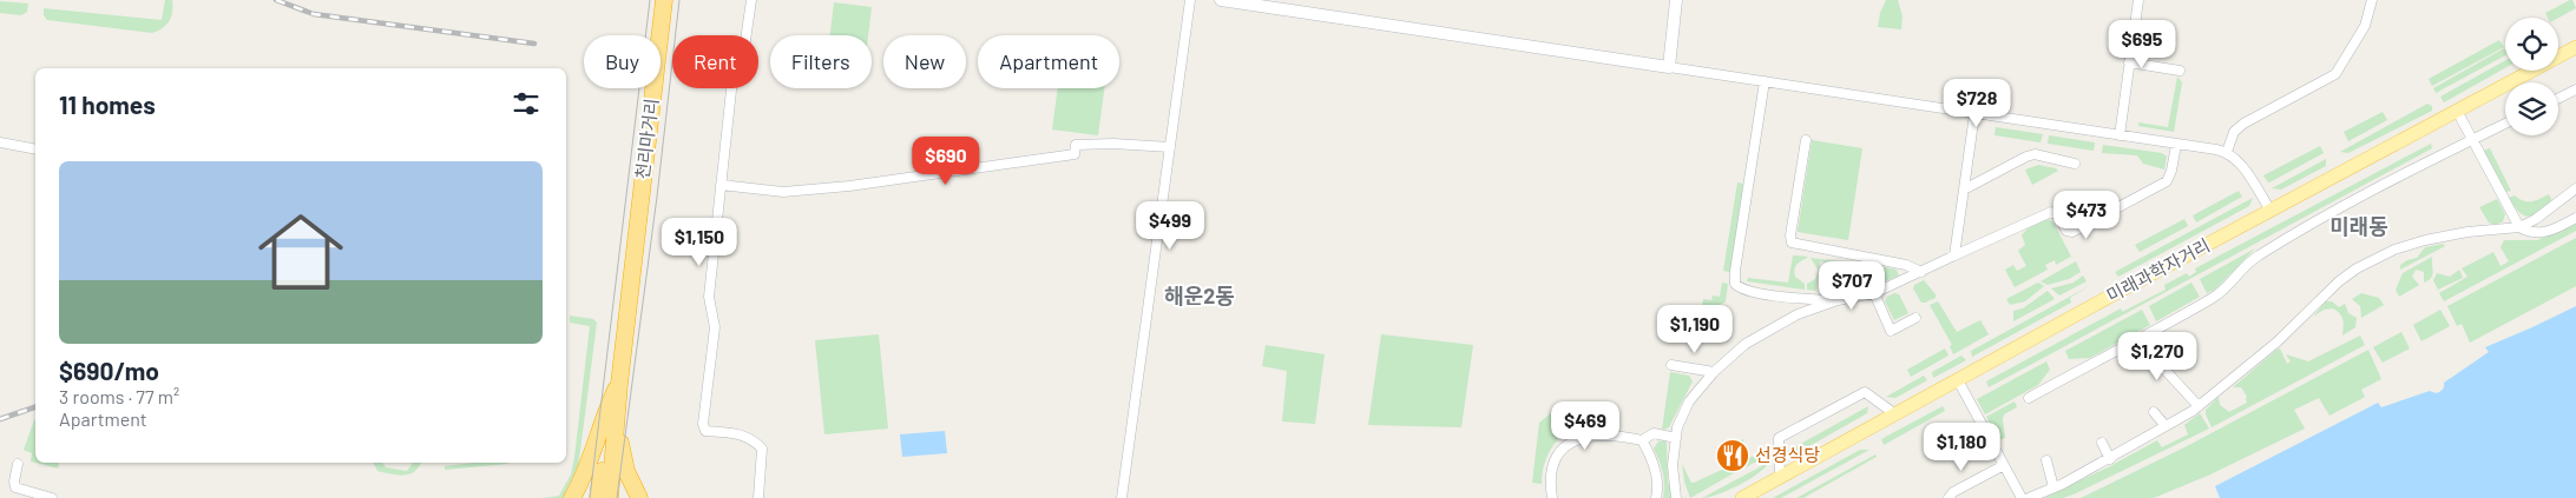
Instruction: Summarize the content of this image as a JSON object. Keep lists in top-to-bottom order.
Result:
{
  "streets": {
    "highway": ["천리마거리"],
    "main road": ["미래과학자거리"]
  },
  "districts": ["미래동", "해운2동"],
  "places": {
    "restaurant": ["선경식당"]
  },
  "page": {
    "price": [
      "$695",
      "$728",
      "$690",
      "$473",
      "$499",
      "$1,150",
      "$707",
      "$1,190",
      "$1,270",
      "$469",
      "$1,180"
    ],
    "chip": [
      "Buy",
      "Rent",
      "Filters",
      "New",
      "Apartment"
    ],
    "heading": "11 homes",
    "list": [
      {
        "name": "$690/mo",
        "note": "3 rooms · 77 m² · Apartment"
      }
    ]
  }
}
